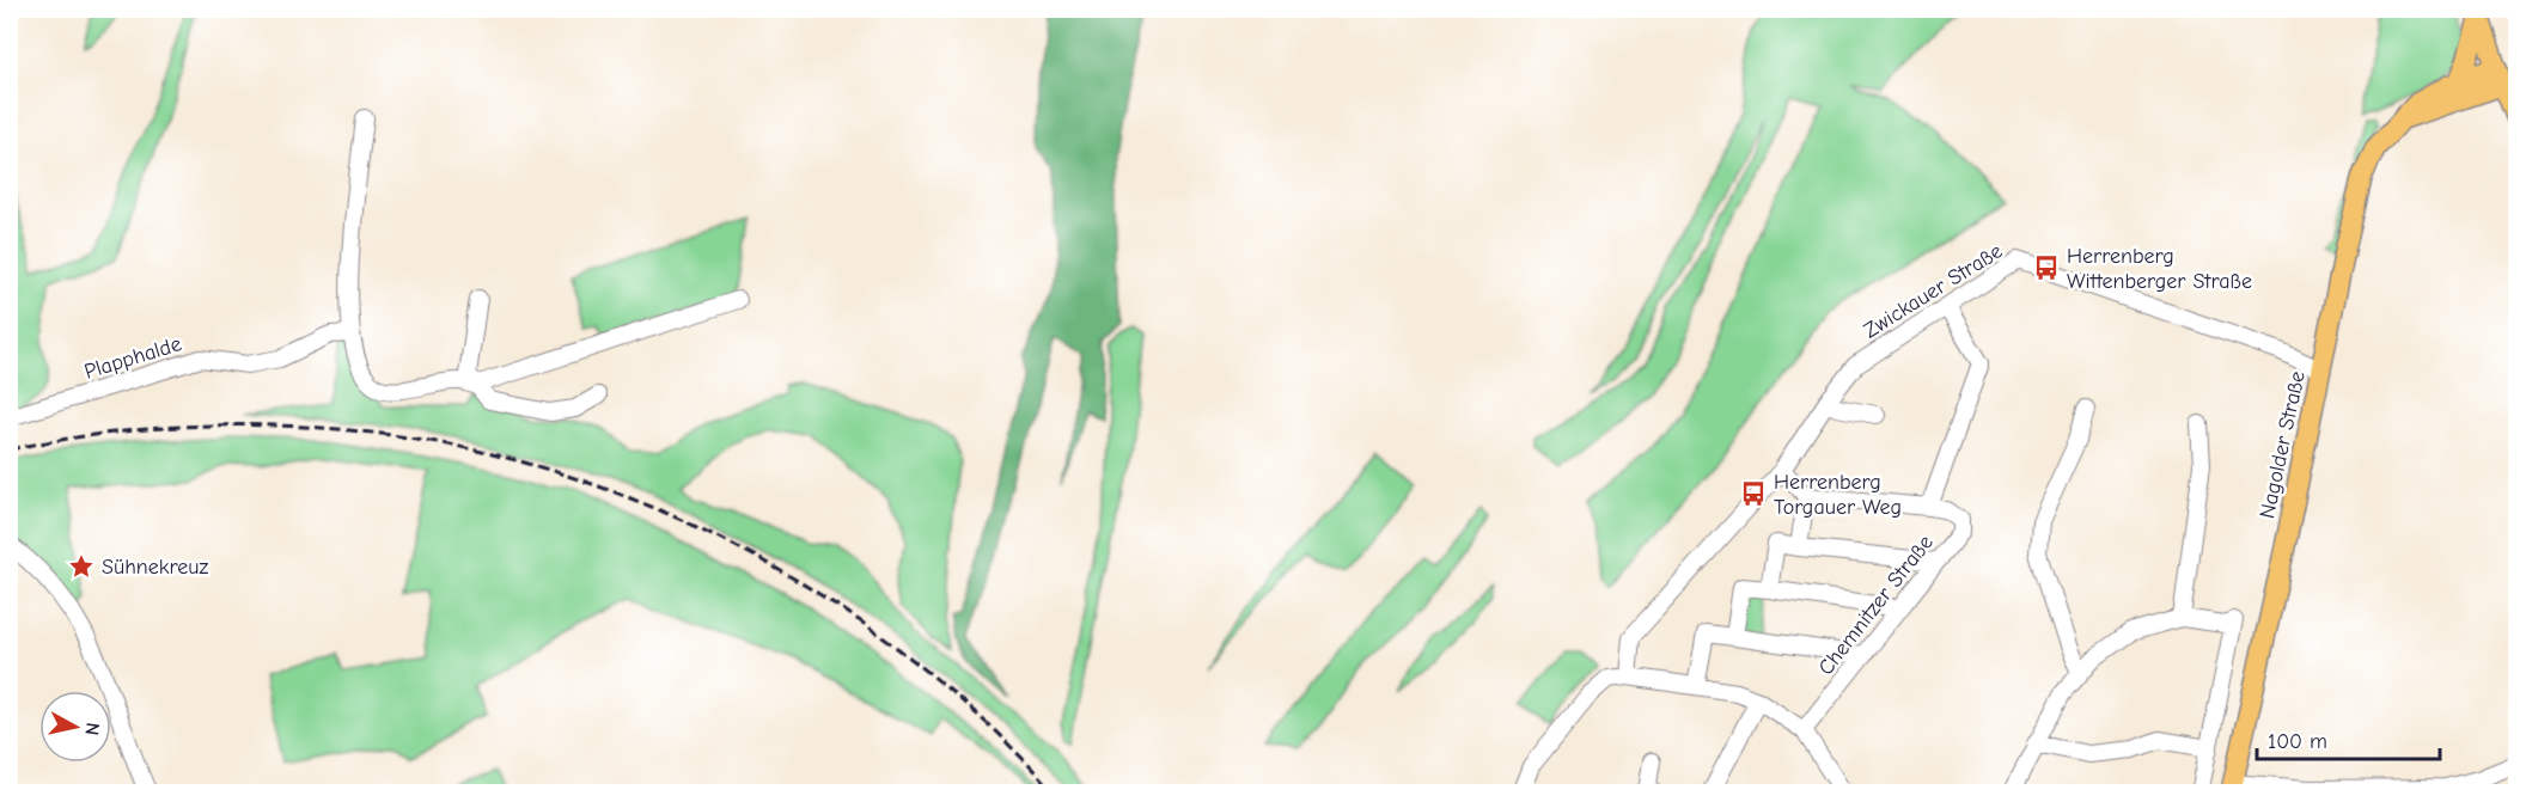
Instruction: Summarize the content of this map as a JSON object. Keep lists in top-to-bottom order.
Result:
{
  "streets": {
    "main road": ["Nagolder Straße"],
    "street": ["Zwickauer Straße", "Plapphalde", "Chemnitzer Straße"]
  },
  "crossings": [
    ["Zwickauer Straße", "Nagolder Straße"]
  ],
  "places": {
    "bus stop": ["Herrenberg Wittenberger Straße", "Herrenberg Torgauer Weg"],
    "place": ["Sühnekreuz"]
  },
  "scale_bar": "100 m",
  "north": "right"
}
